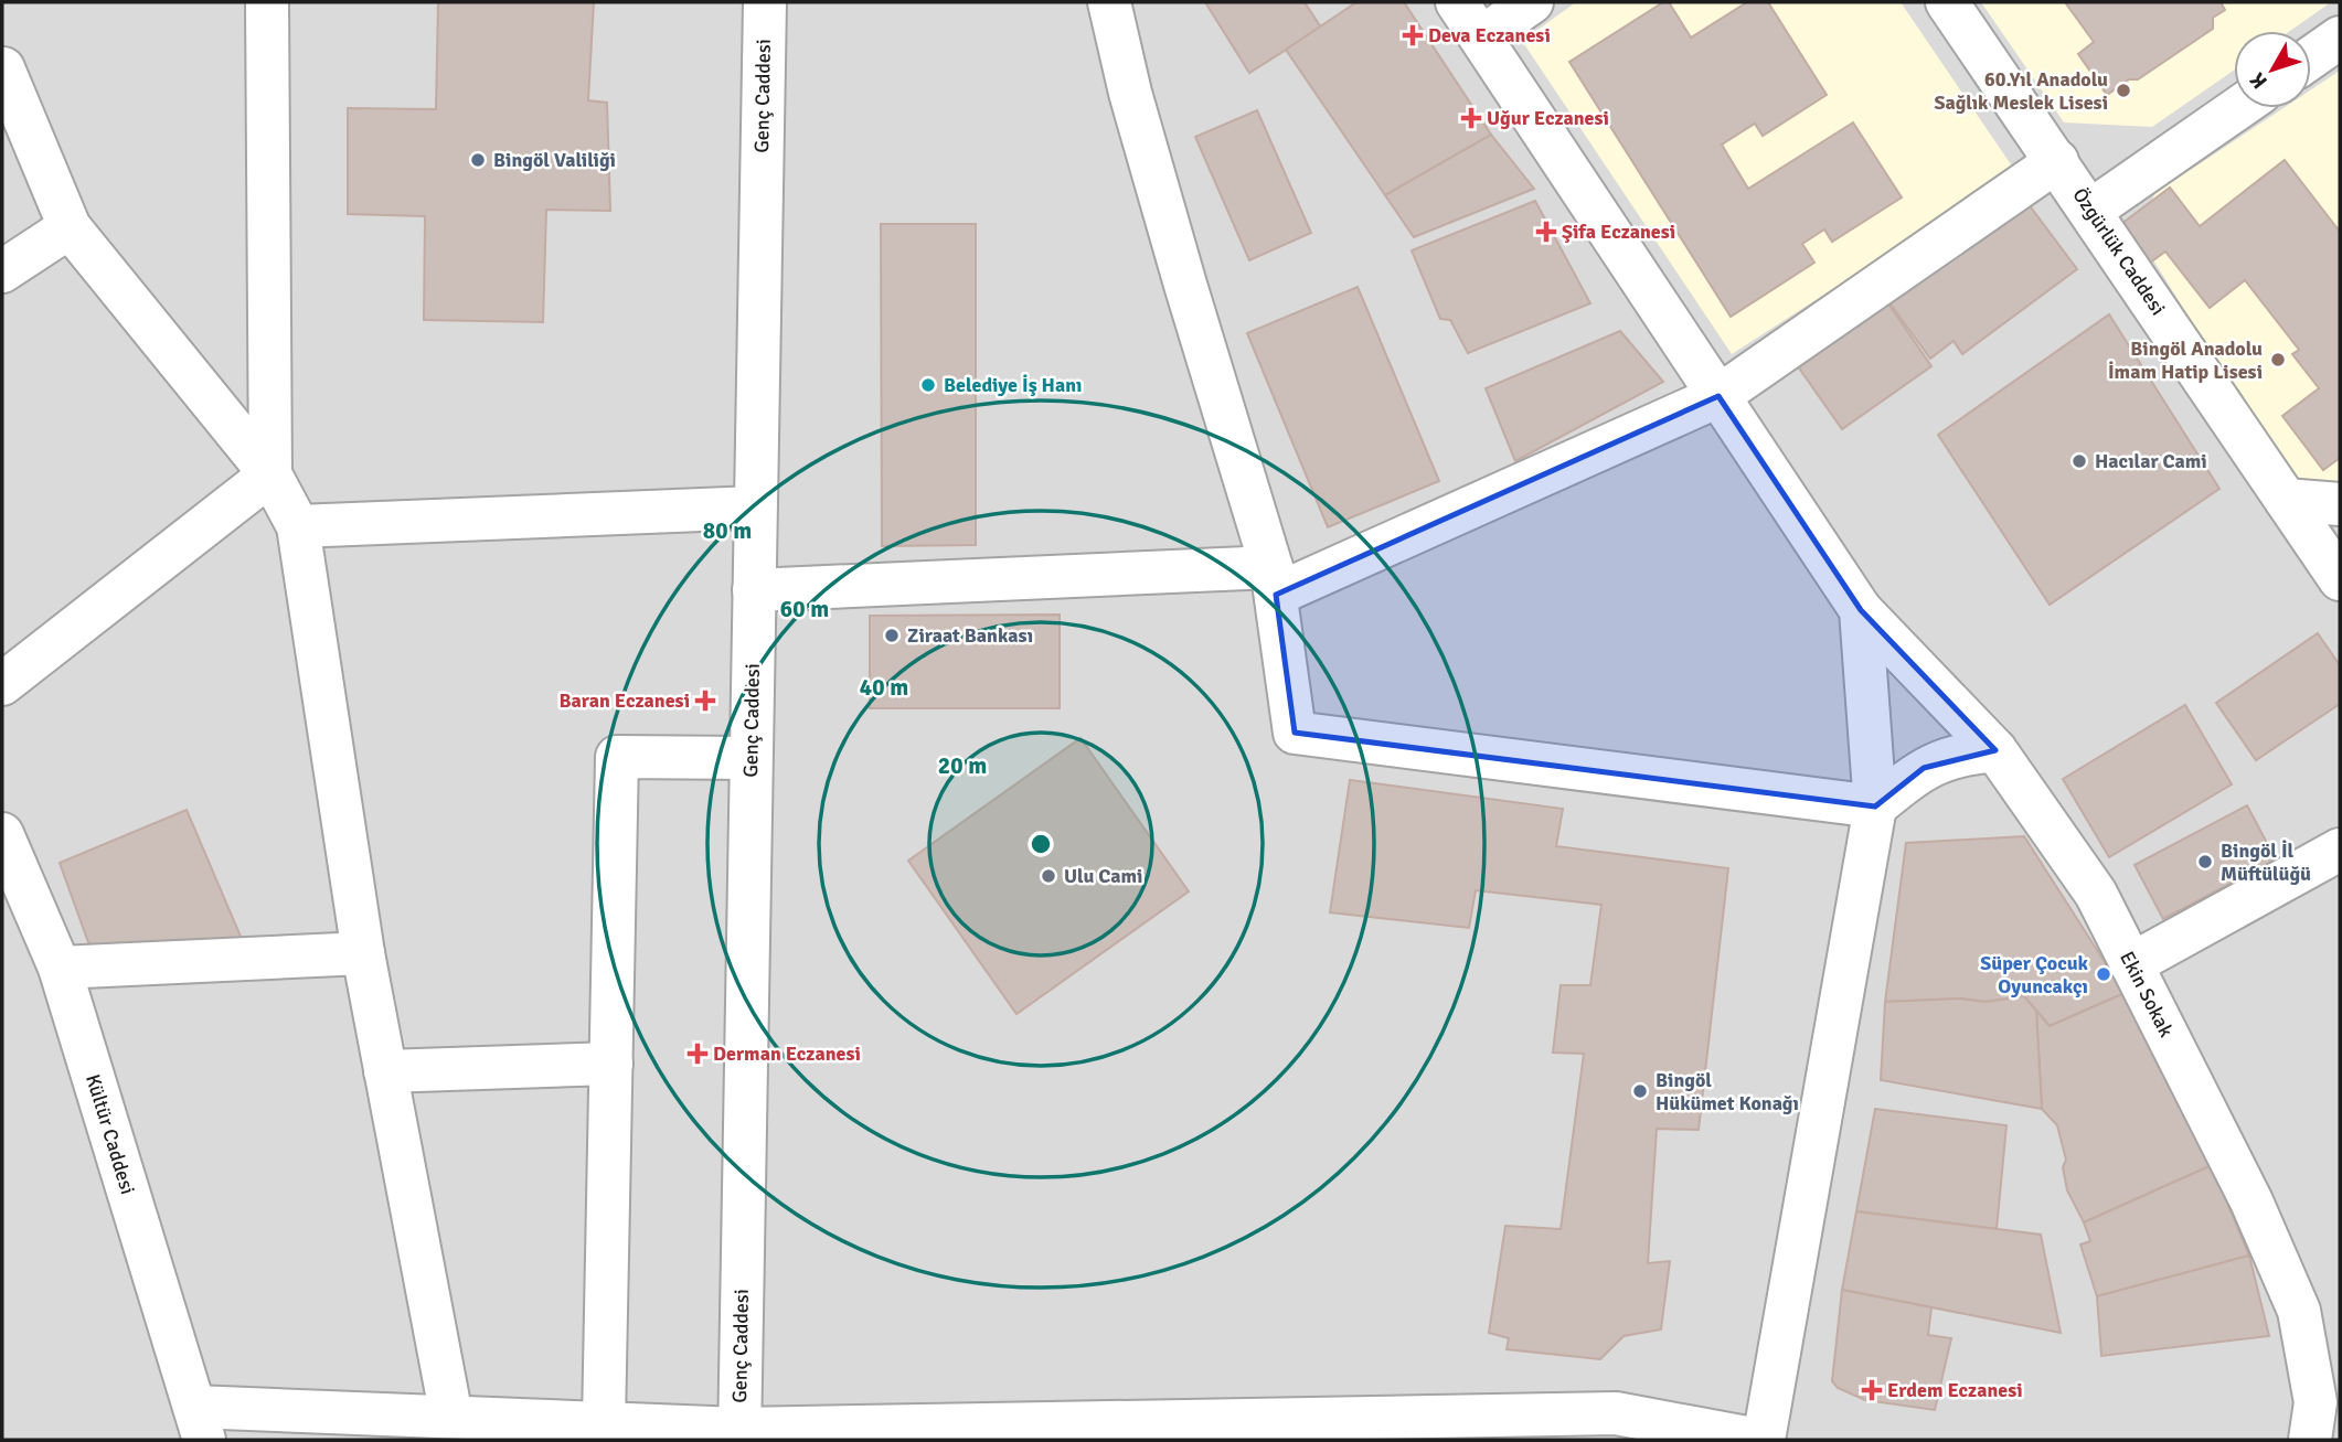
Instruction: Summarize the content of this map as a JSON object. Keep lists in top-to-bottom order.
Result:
{
  "streets": {
    "street": [
      "Genç Caddesi",
      "Özgürlük Caddesi",
      "Ekin Sokak",
      "Kültür Caddesi"
    ]
  },
  "places": {
    "health": [
      "Deva Eczanesi",
      "Uğur Eczanesi",
      "Şifa Eczanesi",
      "Baran Eczanesi",
      "Derman Eczanesi",
      "Erdem Eczanesi"
    ],
    "other": [
      "60.Yıl Anadolu Sağlık Meslek Lisesi",
      "Bingöl Valiliği",
      "Bingöl Anadolu İmam Hatip Lisesi",
      "Belediye İş Hanı",
      "Hacılar Cami",
      "Ziraat Bankası",
      "Bingöl İl Müftülüğü",
      "Ulu Cami",
      "Süper Çocuk Oyuncakçı",
      "Bingöl Hükümet Konağı"
    ]
  },
  "north": "bottom left",
  "rings": [
    "80 m",
    "60 m",
    "40 m",
    "20 m"
  ]
}
